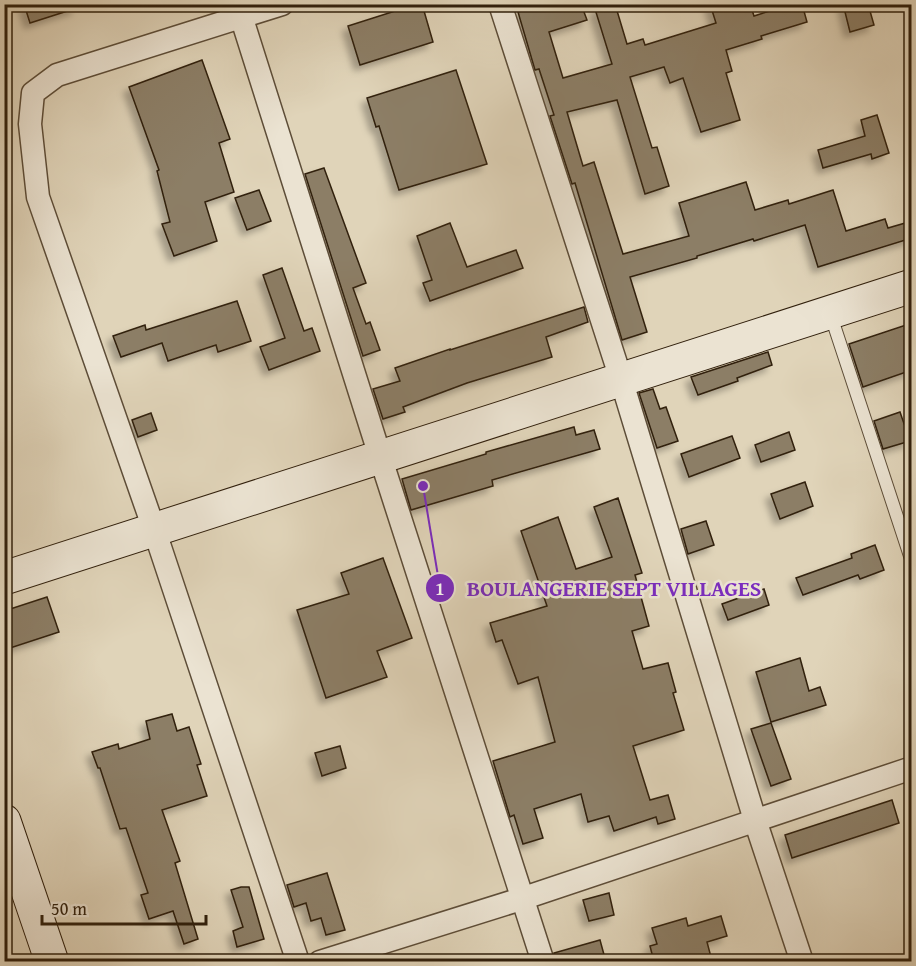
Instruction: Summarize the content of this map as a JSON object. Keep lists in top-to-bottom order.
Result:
{
  "places": ["BOULANGERIE SEPT VILLAGES"],
  "scale_bar": "50 m"
}
